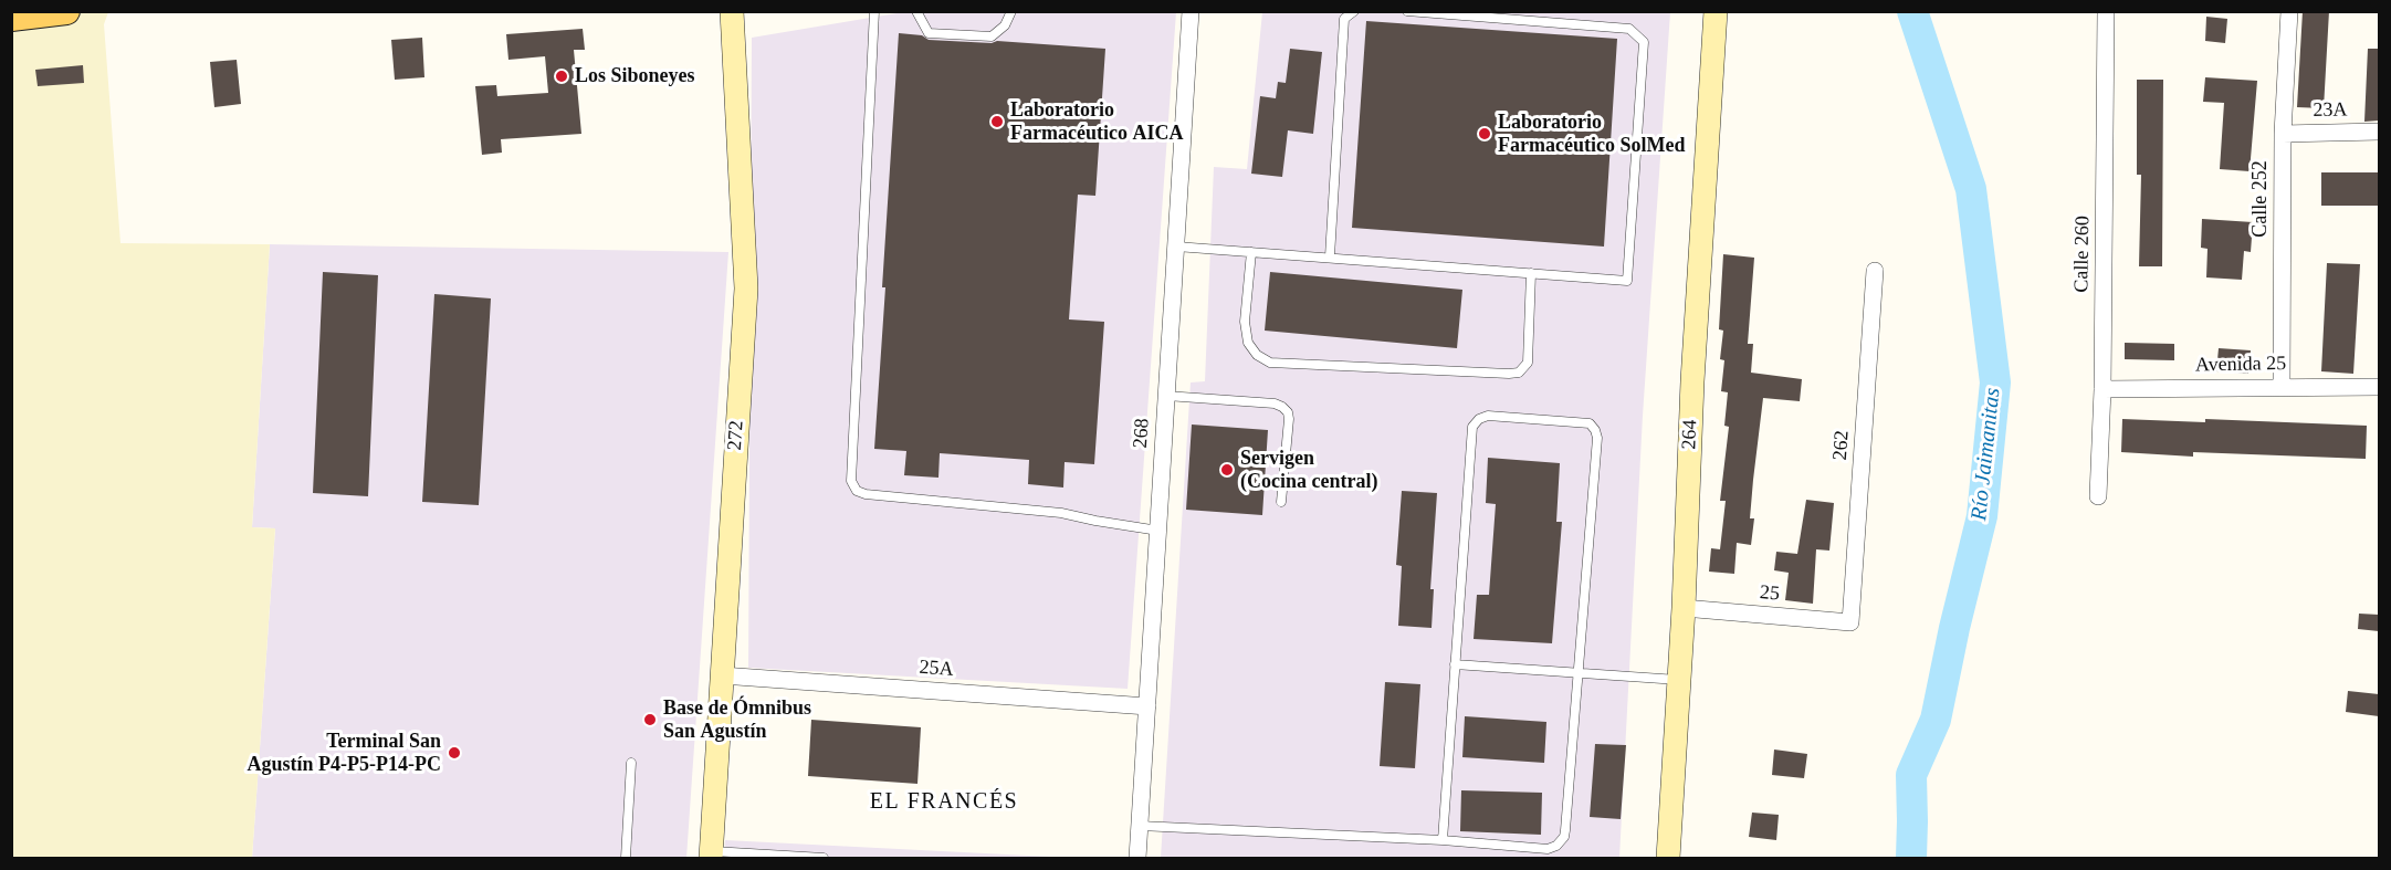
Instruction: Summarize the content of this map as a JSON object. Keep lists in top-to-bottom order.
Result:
{
  "streets": {
    "street": [
      "23A",
      "Calle 252",
      "Calle 260",
      "Avenida 25",
      "268",
      "264",
      "272",
      "262",
      "25",
      "25A"
    ]
  },
  "crossings": [
    ["23A", "Calle 252"],
    ["Calle 252", "Avenida 25"],
    ["Calle 260", "Avenida 25"],
    ["268", "25A"],
    ["264", "25"],
    ["272", "25A"],
    ["262", "25"]
  ],
  "districts": ["EL FRANCÉS"],
  "water": ["Río Jaimanitas"],
  "places": [
    "Los Siboneyes",
    "Laboratorio Farmacéutico AICA",
    "Laboratorio Farmacéutico SolMed",
    "Servigen (Cocina central)",
    "Base de Ómnibus San Agustín",
    "Terminal San Agustín P4-P5-P14-PC"
  ]
}
